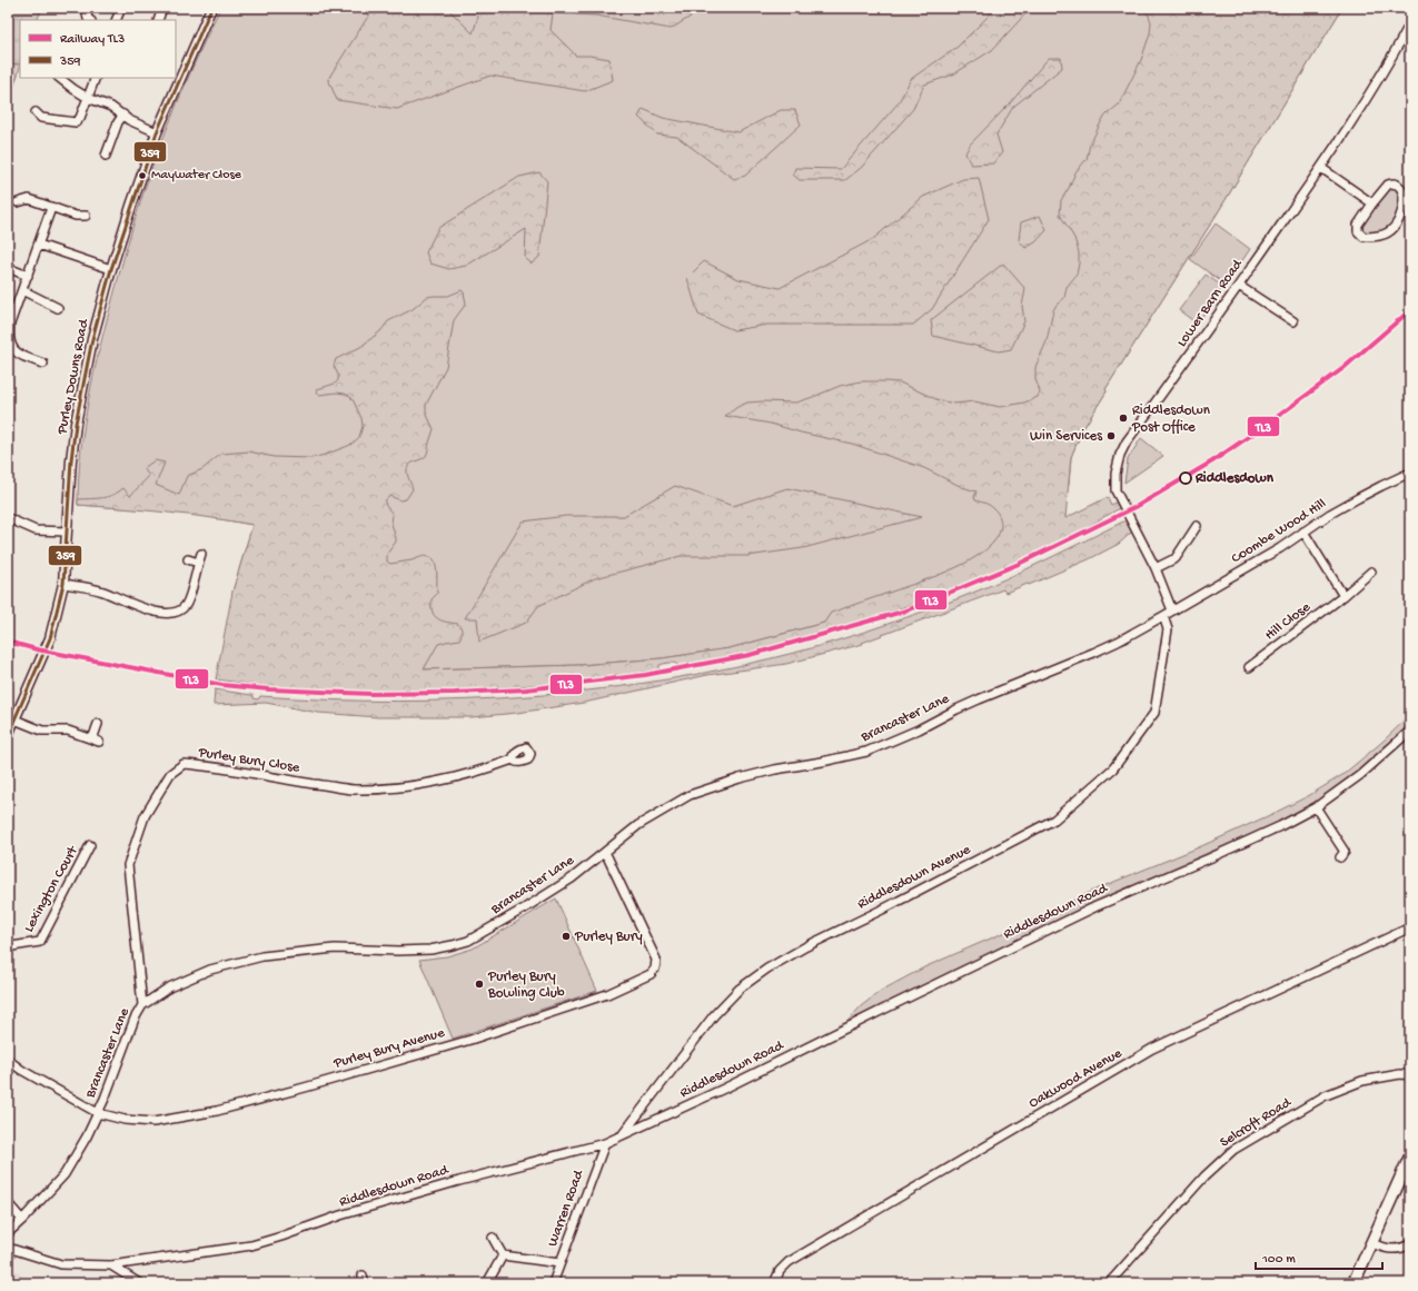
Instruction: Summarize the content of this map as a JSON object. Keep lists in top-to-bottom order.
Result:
{
  "streets": {
    "street": [
      "Lower Barn Road",
      "Purley Downs Road",
      "Coombe Wood Hill",
      "Hill Close",
      "Brancaster Lane",
      "Purley Bury Close",
      "Riddlesdown Avenue",
      "Lexington Court",
      "Riddlesdown Road",
      "Purley Bury Avenue",
      "Oakwood Avenue",
      "Selcroft Road",
      "Warren Road"
    ]
  },
  "crossings": [
    ["Lower Barn Road", "Coombe Wood Hill"],
    ["Coombe Wood Hill", "Brancaster Lane"],
    ["Coombe Wood Hill", "Riddlesdown Avenue"],
    ["Brancaster Lane", "Purley Bury Close"],
    ["Brancaster Lane", "Riddlesdown Avenue"],
    ["Brancaster Lane", "Purley Bury Avenue"],
    ["Riddlesdown Avenue", "Riddlesdown Road"],
    ["Riddlesdown Road", "Warren Road"]
  ],
  "places": [
    "Maywater Close",
    "Riddlesdown Post Office",
    "Win Services",
    "Riddlesdown",
    "Purley Bury",
    "Purley Bury Bowling Club"
  ],
  "lines": ["transit line 359", "rail line TL3"],
  "legend": ["Railway TL3", "359"],
  "scale_bar": "100 m"
}
